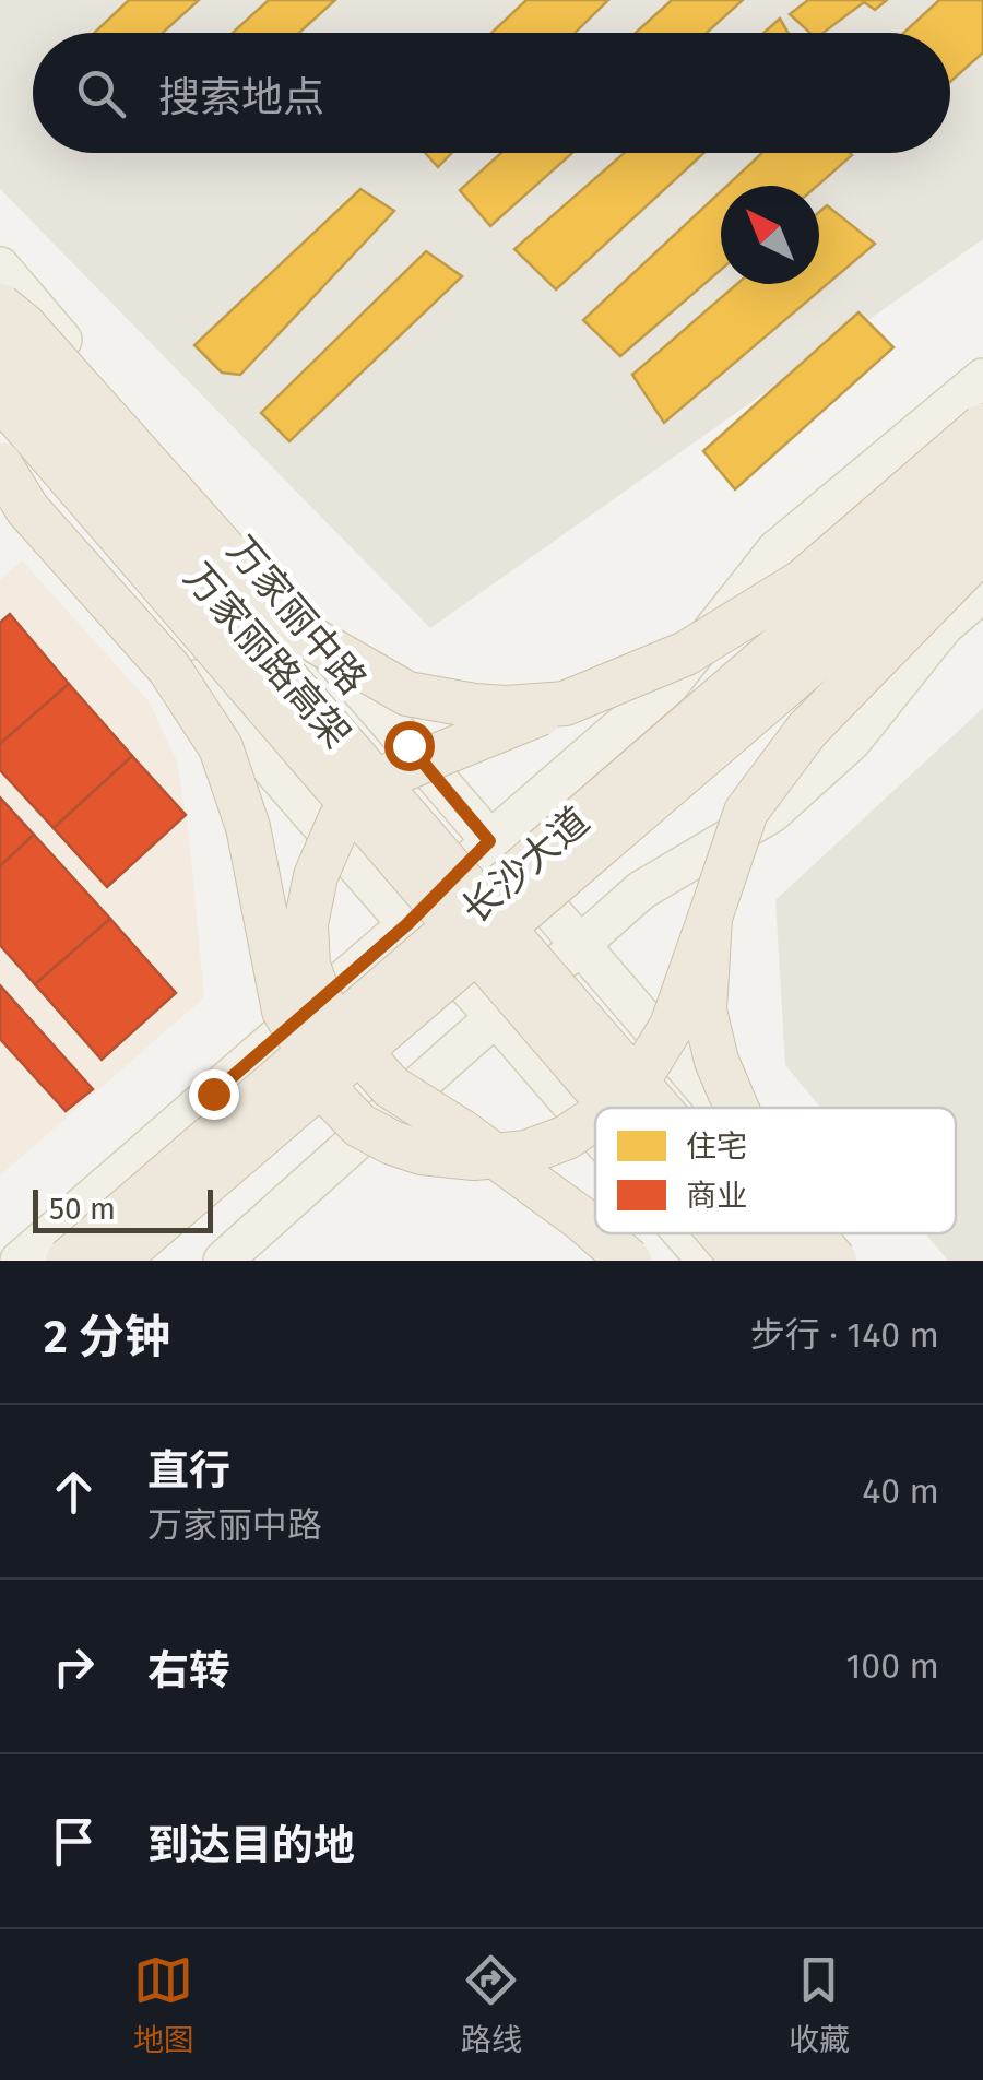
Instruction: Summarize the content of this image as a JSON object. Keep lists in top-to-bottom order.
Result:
{
  "streets": {
    "highway": ["万家丽路高架", "长沙大道"],
    "main road": ["万家丽中路"]
  },
  "legend": ["住宅", "商业"],
  "scale_bar": "50 m",
  "north": "top left",
  "page": {
    "search": "搜索地点",
    "scale": "50 m",
    "heading": ["2 分钟", "步行 · 140 m"],
    "list": [
      ["直行", "万家丽中路", "40 m"],
      ["右转", "100 m"],
      "到达目的地"
    ],
    "nav": ["地图", "路线", "收藏"]
  }
}
